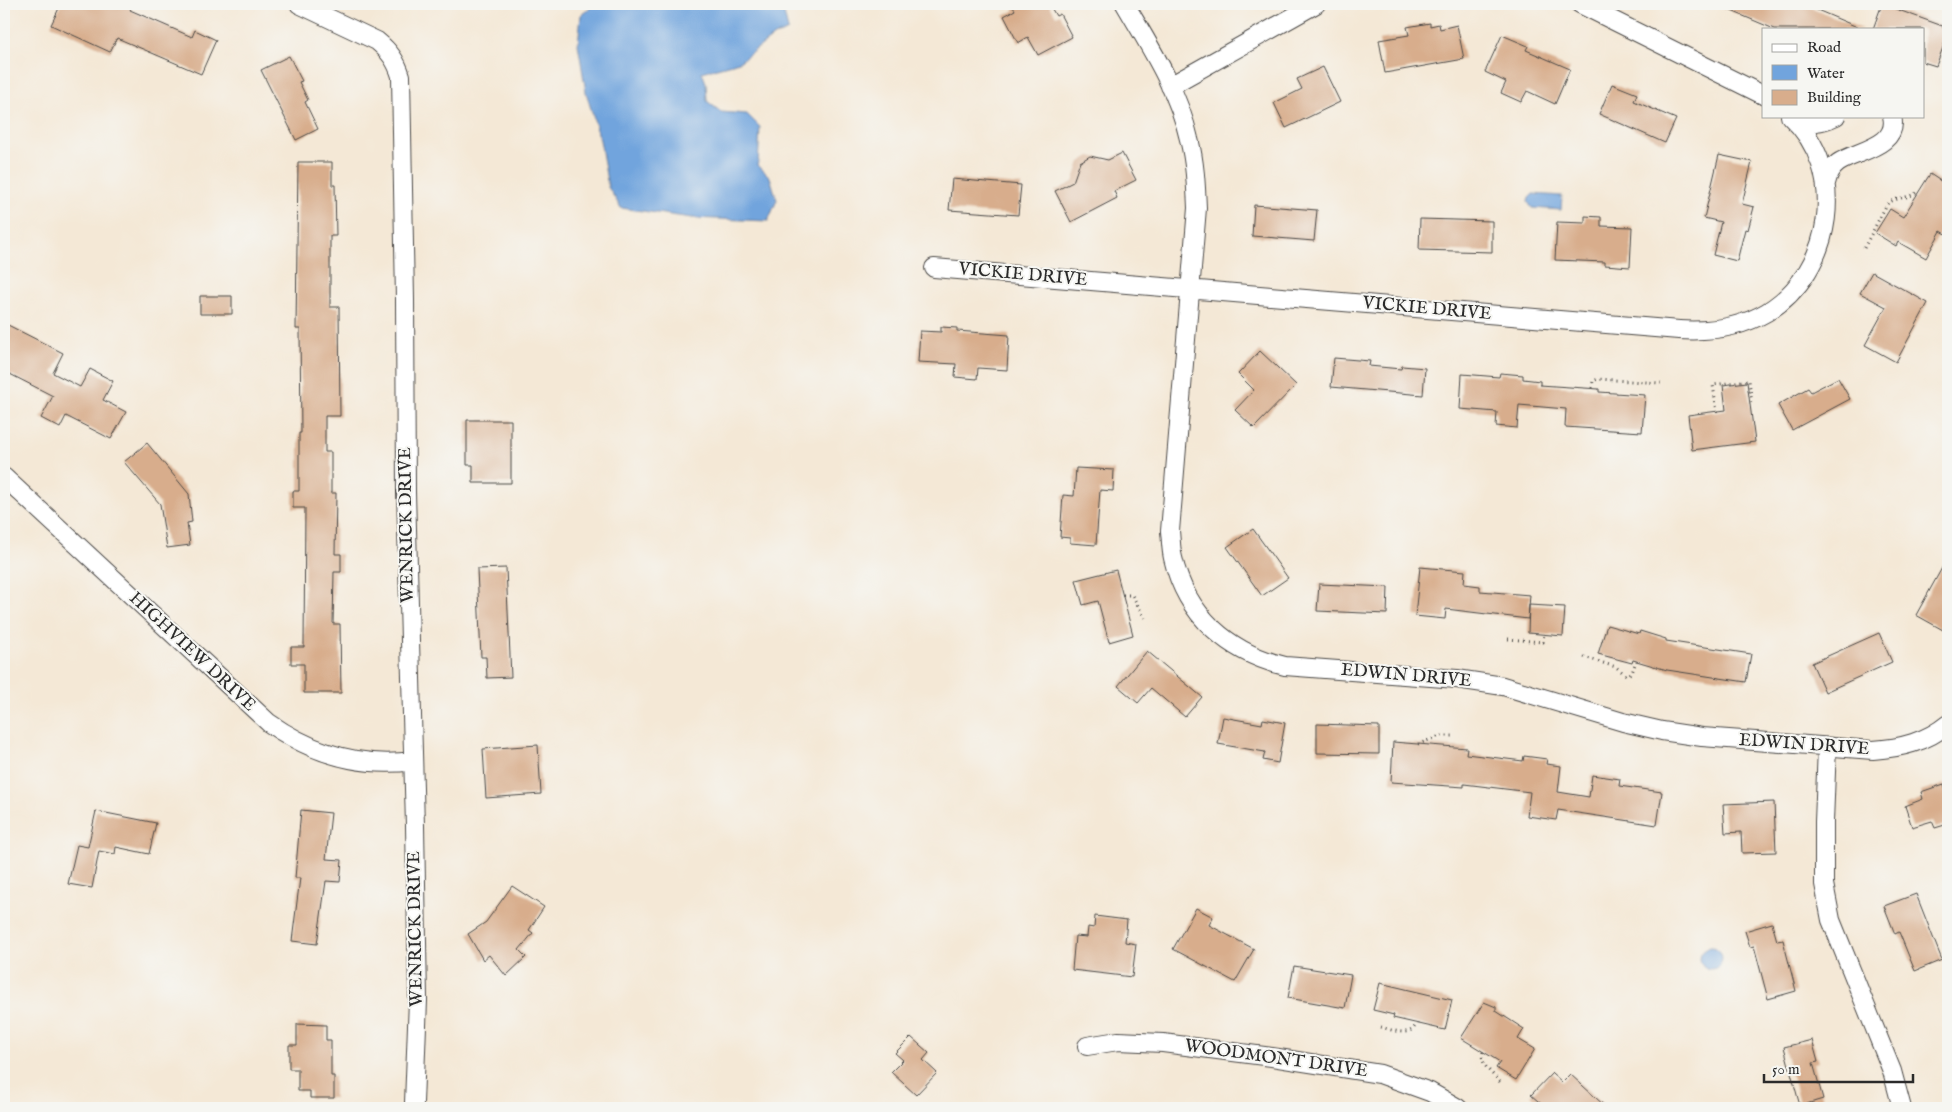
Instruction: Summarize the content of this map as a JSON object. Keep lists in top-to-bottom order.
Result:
{
  "streets": {
    "street": [
      "VICKIE DRIVE",
      "WENRICK DRIVE",
      "HIGHVIEW DRIVE",
      "EDWIN DRIVE",
      "WOODMONT DRIVE"
    ]
  },
  "crossings": [
    ["VICKIE DRIVE", "EDWIN DRIVE"],
    ["WENRICK DRIVE", "HIGHVIEW DRIVE"]
  ],
  "legend": ["Road", "Water", "Building"],
  "scale_bar": "50 m"
}
